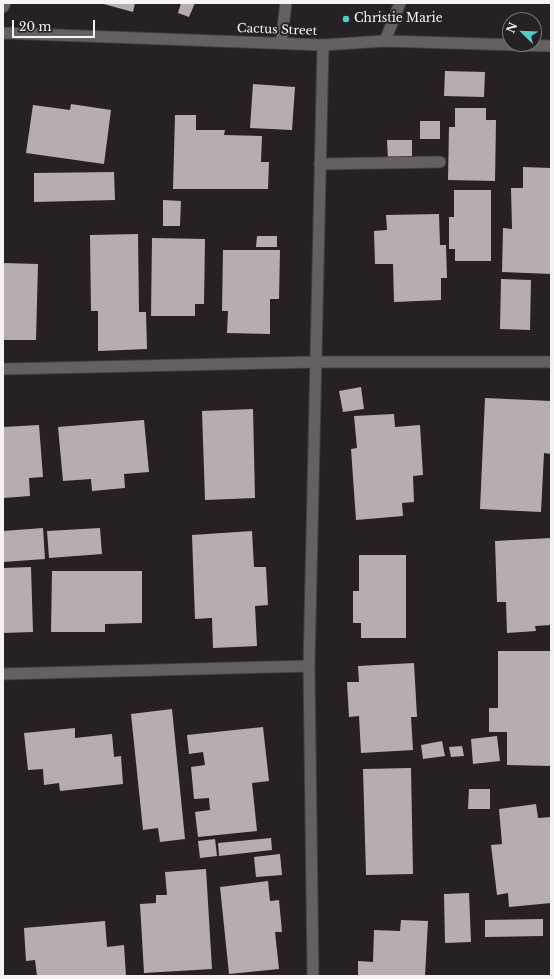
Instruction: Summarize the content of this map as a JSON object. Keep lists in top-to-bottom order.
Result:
{
  "streets": {
    "street": ["Cactus Street"]
  },
  "places": ["Christie Marie"],
  "scale_bar": "20 m",
  "north": "top left"
}
